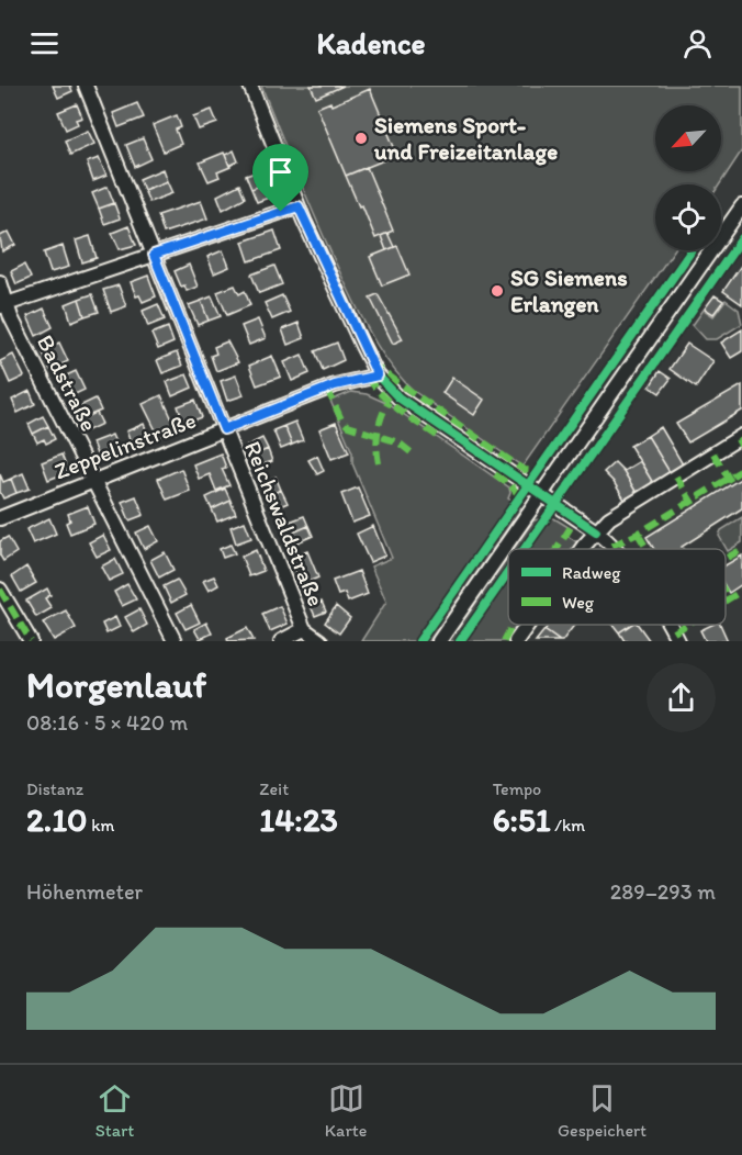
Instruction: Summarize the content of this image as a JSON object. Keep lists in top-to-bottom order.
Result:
{
  "streets": {
    "street": ["Badstraße", "Zeppelinstraße", "Reichswaldstraße"]
  },
  "crossings": [
    ["Badstraße", "Zeppelinstraße"],
    ["Zeppelinstraße", "Reichswaldstraße"]
  ],
  "places": ["Siemens Sport- und Freizeitanlage", "SG Siemens Erlangen"],
  "legend": ["Radweg", "Weg"],
  "north": "bottom left",
  "page": {
    "header": "Kadence",
    "heading": ["Morgenlauf", "08:16 · 5 × 420 m"],
    "stats": [
      ["Distanz", "2.10 km"],
      ["Zeit", "14:23"],
      ["Tempo", "6:51 /km"]
    ],
    "chart": ["Höhenmeter", "289–293 m"],
    "tabs": ["Start", "Karte", "Gespeichert"]
  }
}
